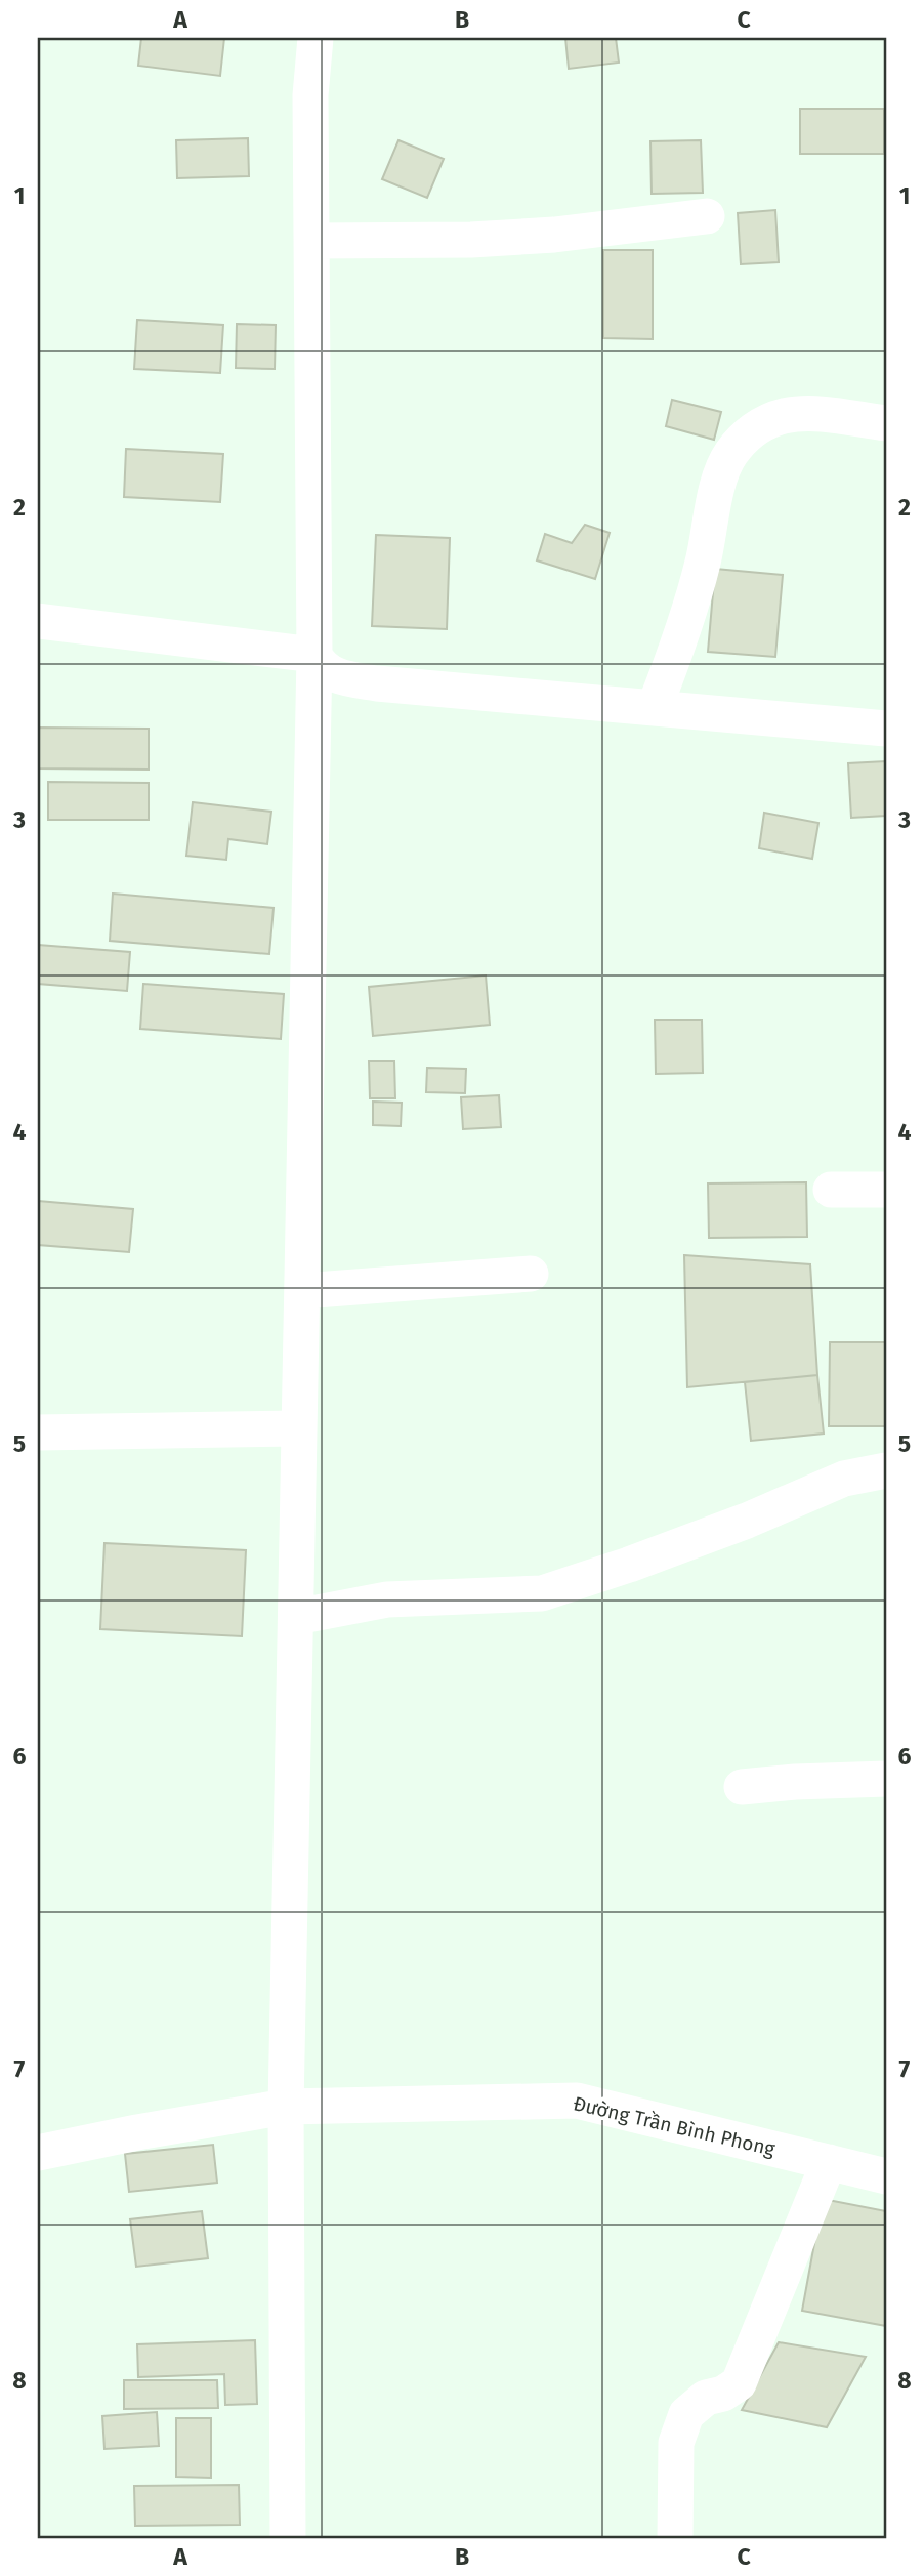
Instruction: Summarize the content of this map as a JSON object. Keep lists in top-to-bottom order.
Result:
{
  "streets": {
    "street": ["Đường Trần Bình Phong"]
  },
  "grid": {
    "columns": ["A", "B", "C"],
    "rows": [
      "1",
      "2",
      "3",
      "4",
      "5",
      "6",
      "7",
      "8"
    ]
  }
}
